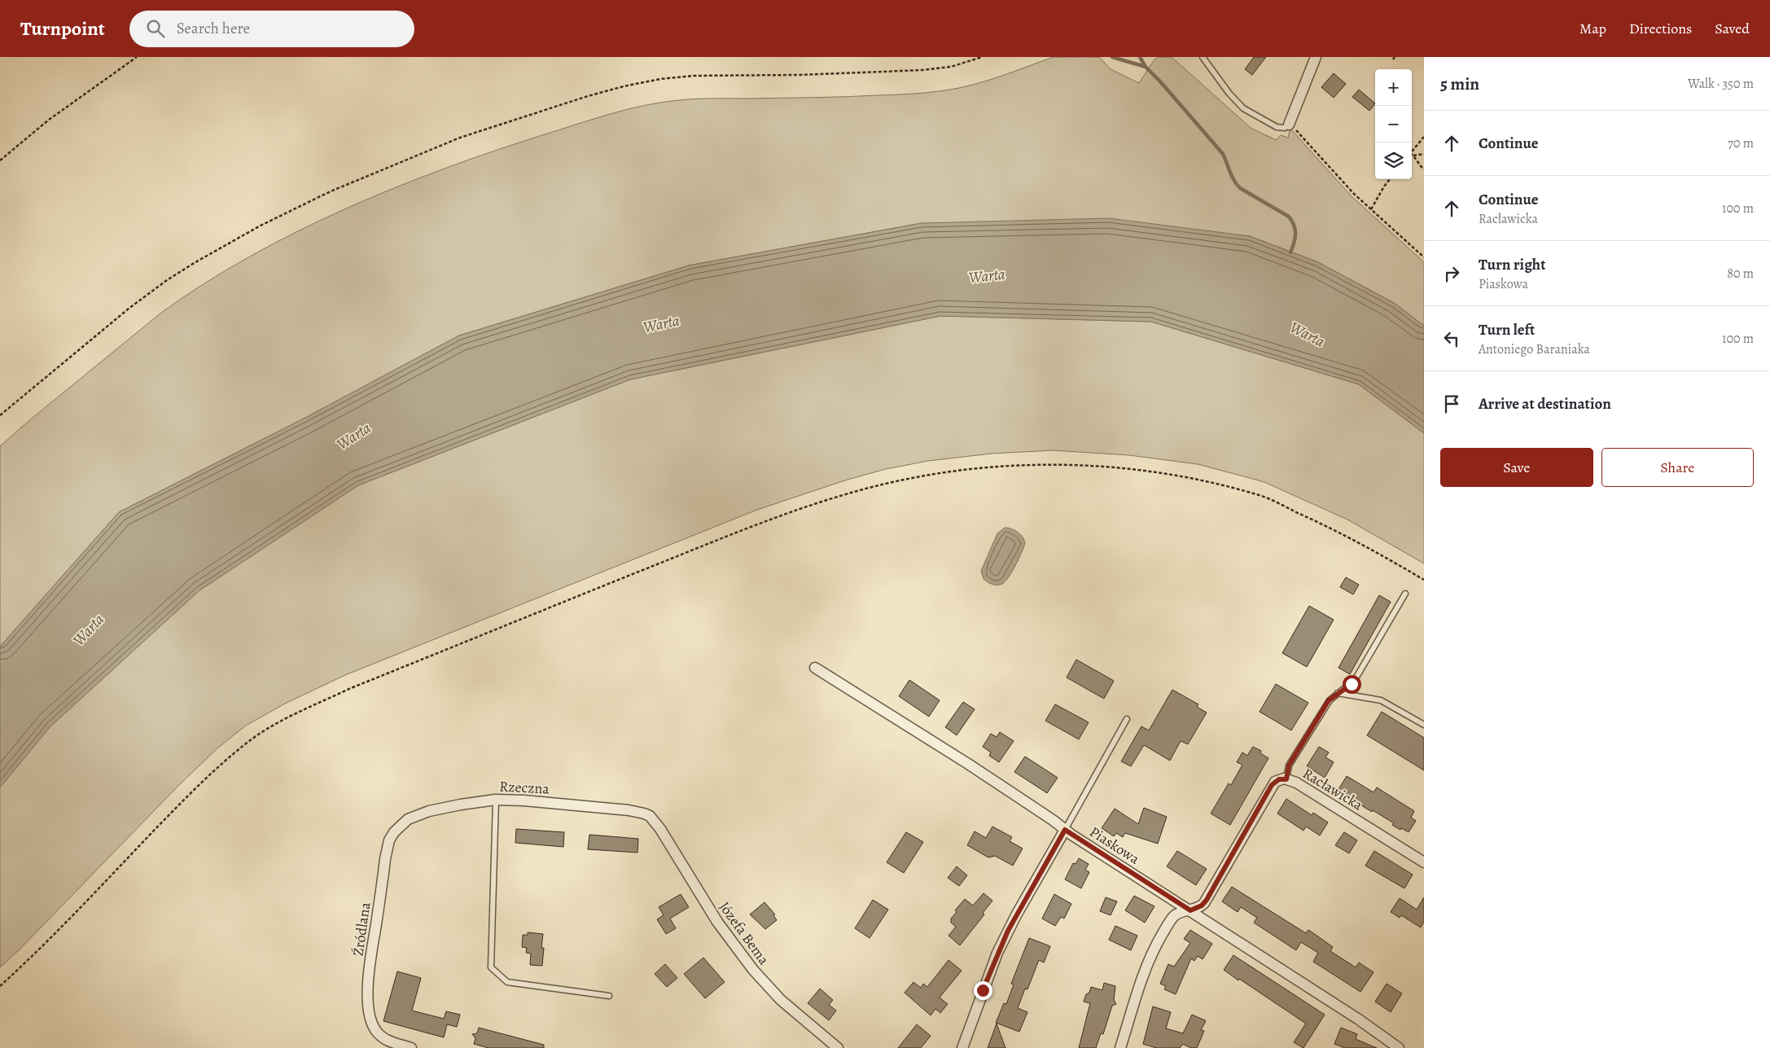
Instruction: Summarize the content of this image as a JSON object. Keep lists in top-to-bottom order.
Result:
{
  "streets": {
    "street": [
      "Rzeczna",
      "Racławicka",
      "Piaskowa",
      "Źródlana",
      "Józefa Bema"
    ]
  },
  "crossings": [
    ["Rzeczna", "Źródlana"],
    ["Rzeczna", "Józefa Bema"],
    ["Racławicka", "Piaskowa"]
  ],
  "water": ["Warta"],
  "page": {
    "header": "Turnpoint",
    "search": "Search here",
    "nav": ["Map", "Directions", "Saved"],
    "heading": ["5 min", "Walk · 350 m"],
    "map_buttons": ["+", "−"],
    "list": [
      ["Continue", "70 m"],
      ["Continue", "Racławicka", "100 m"],
      ["Turn right", "Piaskowa", "80 m"],
      ["Turn left", "Antoniego Baraniaka", "100 m"],
      "Arrive at destination"
    ],
    "buttons": ["Save", "Share"]
  }
}
